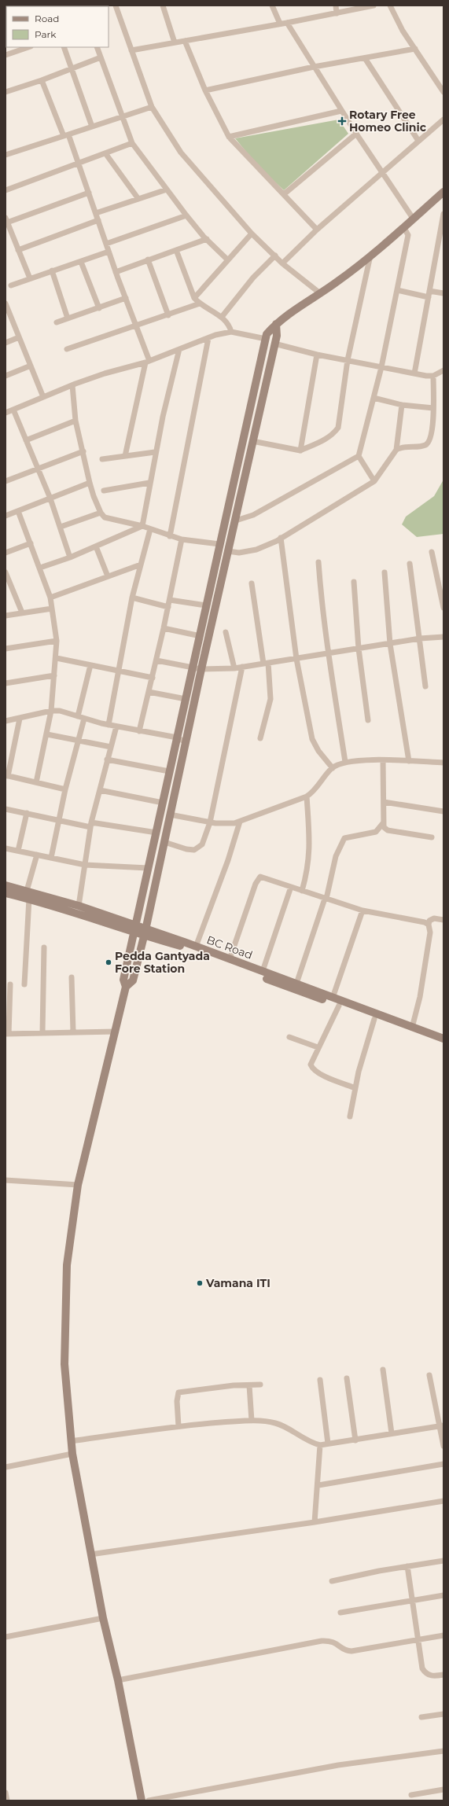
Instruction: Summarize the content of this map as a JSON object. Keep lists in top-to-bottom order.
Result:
{
  "streets": {
    "street": ["BC Road"]
  },
  "places": {
    "health": ["Rotary Free Homeo Clinic"],
    "other": ["Pedda Gantyada Fore Station", "Vamana ITI"]
  },
  "legend": ["Road", "Park"]
}
